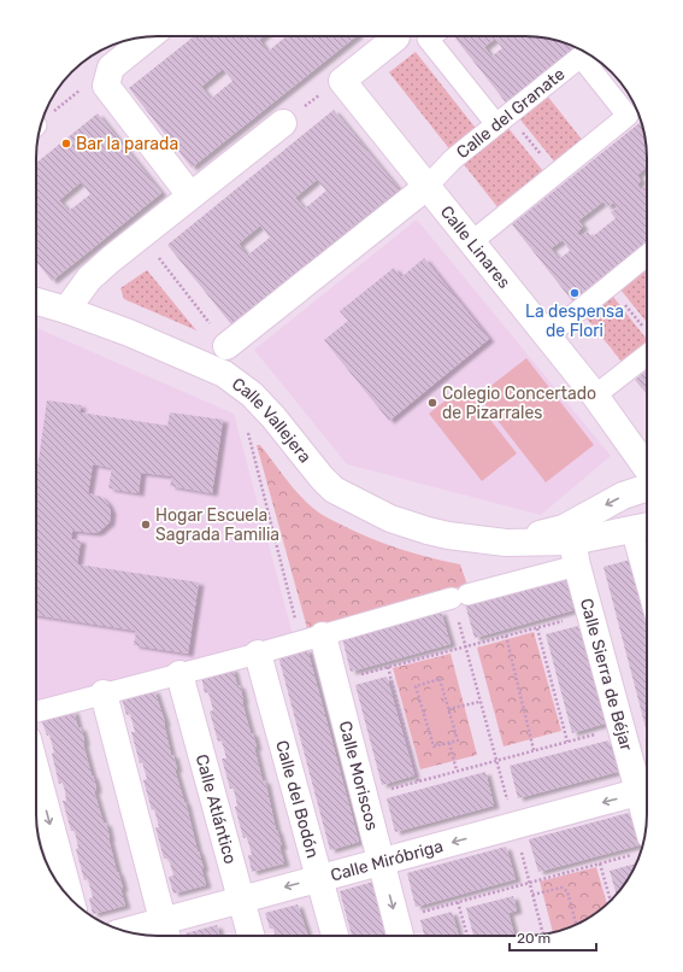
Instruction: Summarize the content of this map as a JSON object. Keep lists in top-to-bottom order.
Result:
{
  "streets": {
    "street": [
      "Calle del Granate",
      "Calle Linares",
      "Calle Vallejera",
      "Calle Sierra de Béjar",
      "Calle Moriscos",
      "Calle del Bodón",
      "Calle Atlántico",
      "Calle Miróbriga"
    ]
  },
  "crossings": [
    ["Calle del Granate", "Calle Linares"],
    ["Calle Vallejera", "Calle Sierra de Béjar"],
    ["Calle Vallejera", "Calle Moriscos"],
    ["Calle Vallejera", "Calle del Bodón"],
    ["Calle Vallejera", "Calle Atlántico"],
    ["Calle Sierra de Béjar", "Calle Miróbriga"],
    ["Calle Moriscos", "Calle Miróbriga"],
    ["Calle del Bodón", "Calle Miróbriga"],
    ["Calle Atlántico", "Calle Miróbriga"]
  ],
  "one_way": ["Calle Miróbriga"],
  "places": [
    "Bar la parada",
    "La despensa de Flori",
    "Colegio Concertado de Pizarrales",
    "Hogar Escuela Sagrada Familia"
  ],
  "scale_bar": "20 m"
}
